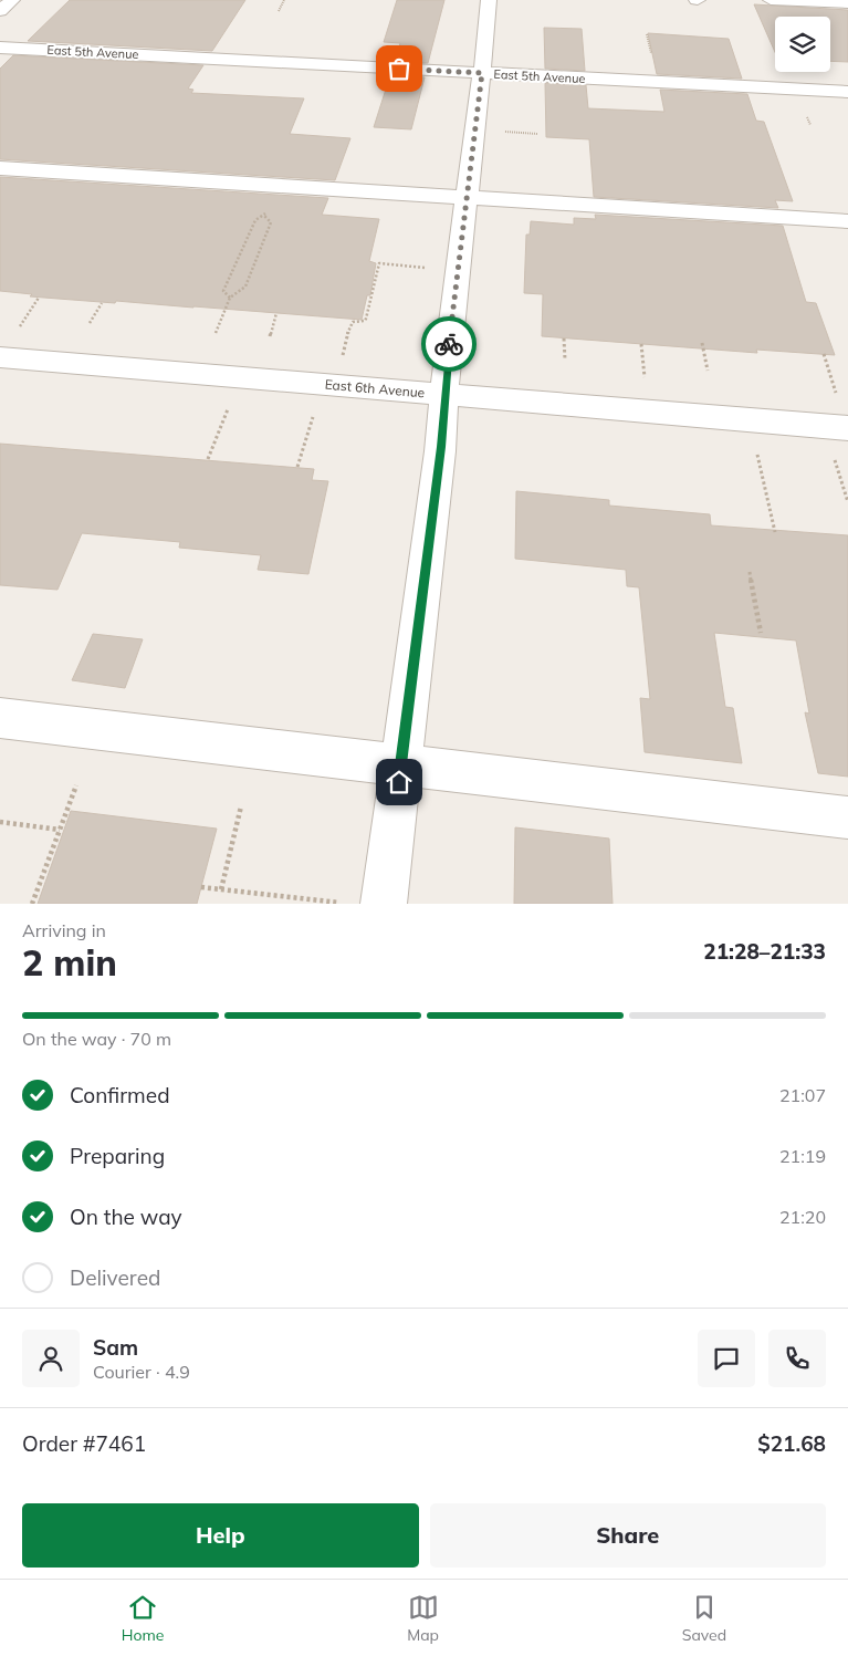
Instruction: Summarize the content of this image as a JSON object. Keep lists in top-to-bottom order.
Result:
{
  "streets": {
    "street": ["East 5th Avenue", "East 6th Avenue"]
  },
  "page": {
    "heading": ["2 min", "Arriving in", "21:28–21:33"],
    "panel": [
      "Sam",
      "Courier · 4.9",
      "Order #7461",
      "$21.68"
    ],
    "bar": "On the way · 70 m",
    "list": [
      ["Confirmed", "21:07"],
      ["Preparing", "21:19"],
      ["On the way", "21:20"],
      "Delivered"
    ],
    "buttons": ["Help", "Share"],
    "tabs": ["Home", "Map", "Saved"]
  }
}
